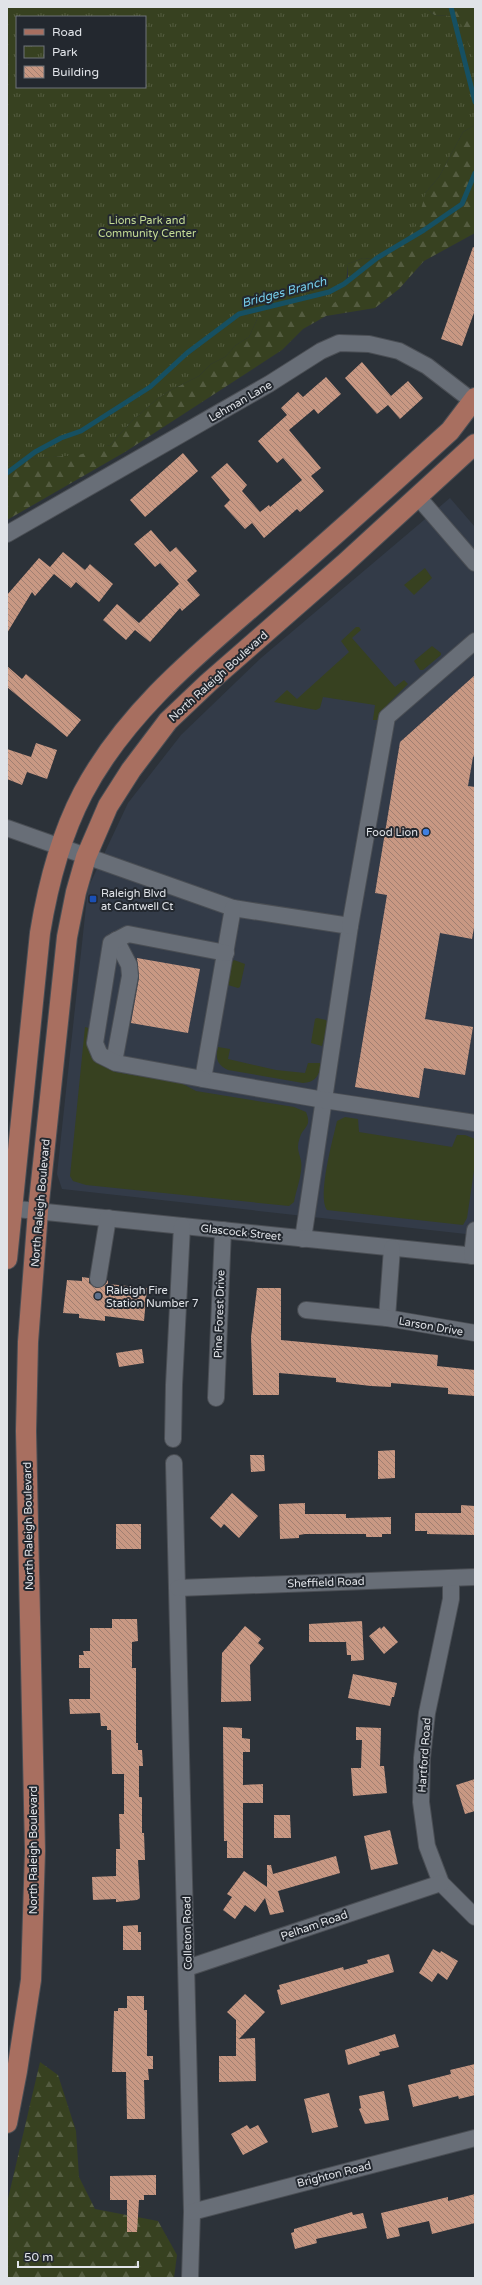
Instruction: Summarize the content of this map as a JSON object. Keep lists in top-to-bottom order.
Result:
{
  "streets": {
    "main road": ["North Raleigh Boulevard"],
    "street": [
      "Lehman Lane",
      "Glascock Street",
      "Pine Forest Drive",
      "Larson Drive",
      "Sheffield Road",
      "Hartford Road",
      "Pelham Road",
      "Colleton Road",
      "Brighton Road"
    ]
  },
  "crossings": [
    ["North Raleigh Boulevard", "Glascock Street"],
    ["Glascock Street", "Pine Forest Drive"],
    ["Glascock Street", "Larson Drive"],
    ["Sheffield Road", "Hartford Road"],
    ["Sheffield Road", "Colleton Road"],
    ["Hartford Road", "Pelham Road"],
    ["Pelham Road", "Colleton Road"],
    ["Colleton Road", "Brighton Road"]
  ],
  "water": ["Bridges Branch"],
  "parks": ["Lions Park and Community Center"],
  "places": {
    "other": ["Food Lion", "Raleigh Fire Station Number 7"],
    "transit": ["Raleigh Blvd at Cantwell Ct"]
  },
  "legend": ["Road", "Park", "Building"],
  "scale_bar": "50 m"
}
